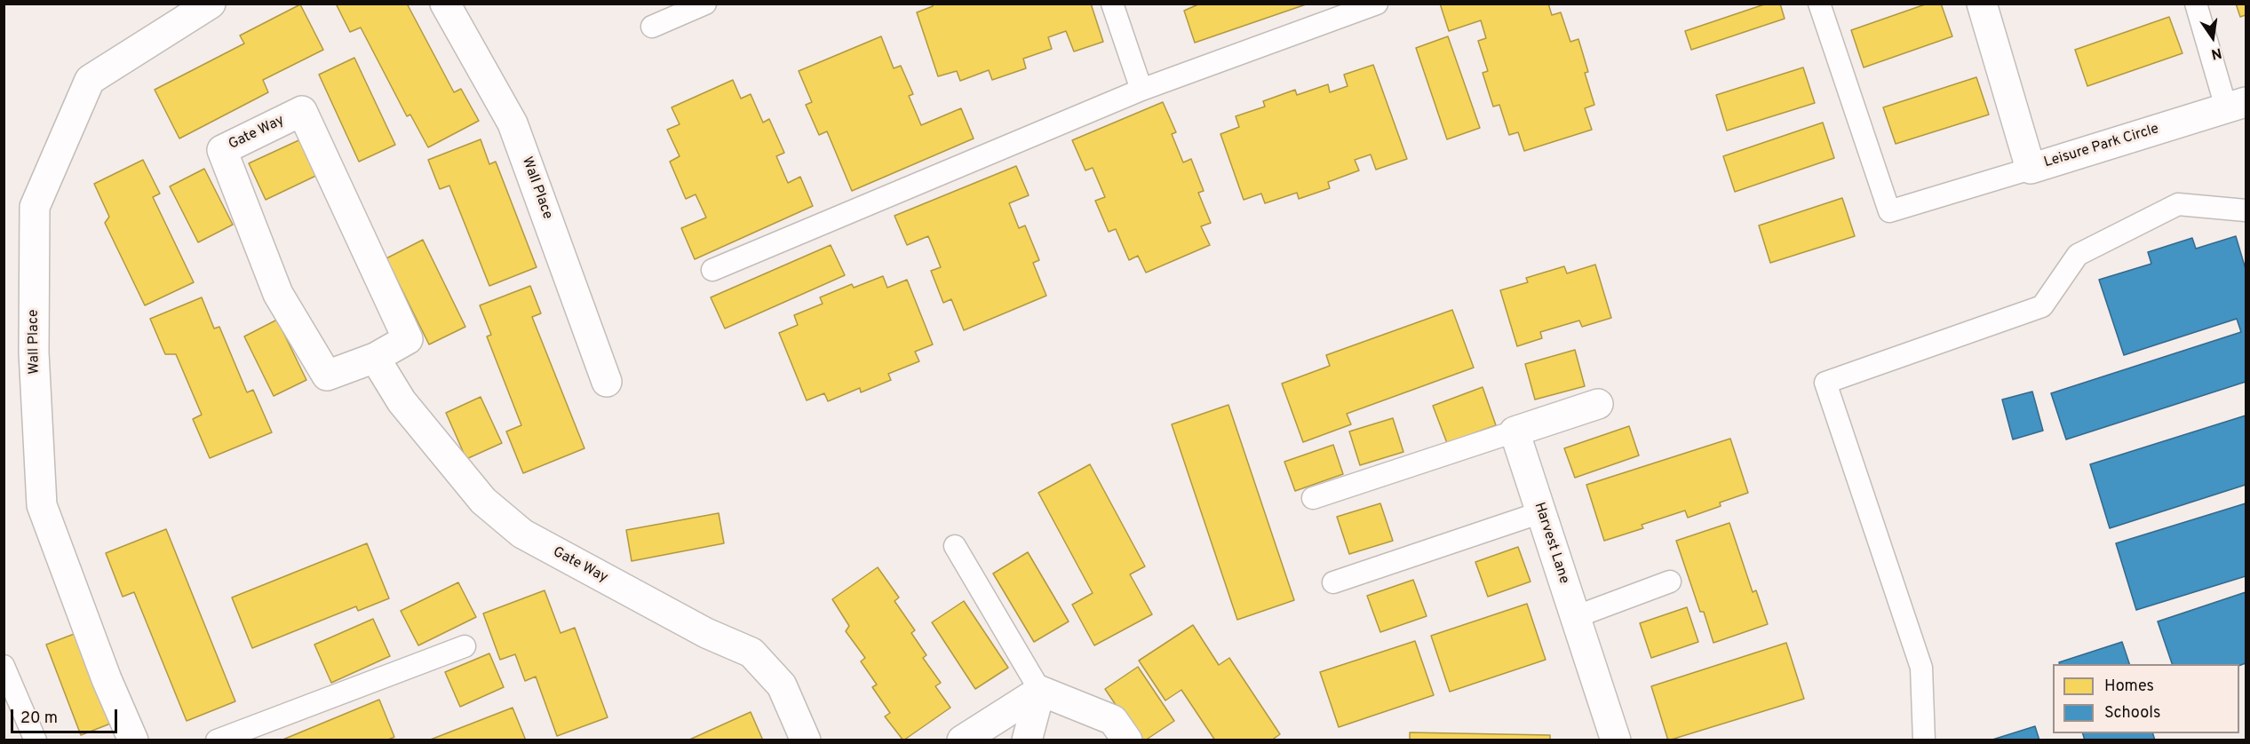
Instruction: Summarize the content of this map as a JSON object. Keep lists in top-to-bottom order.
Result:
{
  "streets": {
    "street": [
      "Gate Way",
      "Leisure Park Circle",
      "Wall Place",
      "Harvest Lane"
    ]
  },
  "legend": ["Homes", "Schools"],
  "scale_bar": "20 m",
  "north": "bottom"
}
